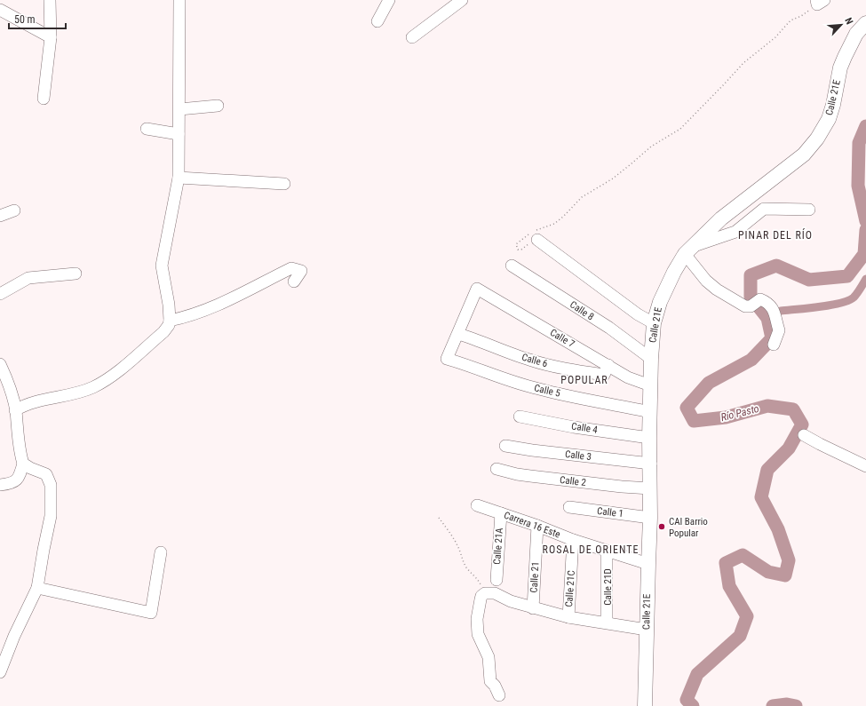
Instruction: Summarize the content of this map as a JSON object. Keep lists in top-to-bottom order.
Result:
{
  "streets": {
    "main road": ["Calle 21E"],
    "street": [
      "Calle 8",
      "Calle 7",
      "Calle 6",
      "Calle 5",
      "Calle 4",
      "Calle 3",
      "Calle 2",
      "Calle 1",
      "Carrera 16 Este",
      "Calle 21A",
      "Calle 21",
      "Calle 21D",
      "Calle 21C"
    ]
  },
  "crossings": [
    ["Calle 21E", "Calle 8"],
    ["Calle 21E", "Calle 7"],
    ["Calle 21E", "Calle 5"],
    ["Calle 21E", "Calle 4"],
    ["Calle 21E", "Calle 3"],
    ["Calle 21E", "Calle 2"],
    ["Calle 21E", "Calle 1"],
    ["Calle 21E", "Carrera 16 Este"],
    ["Calle 7", "Calle 6"],
    ["Calle 7", "Calle 5"],
    ["Calle 6", "Calle 5"],
    ["Carrera 16 Este", "Calle 21A"],
    ["Carrera 16 Este", "Calle 21"],
    ["Carrera 16 Este", "Calle 21D"],
    ["Carrera 16 Este", "Calle 21C"]
  ],
  "districts": ["PINAR DEL RÍO", "POPULAR", "ROSAL DE ORIENTE"],
  "water": ["Río Pasto"],
  "places": ["CAI Barrio Popular"],
  "scale_bar": "50 m",
  "north": "top right"
}
